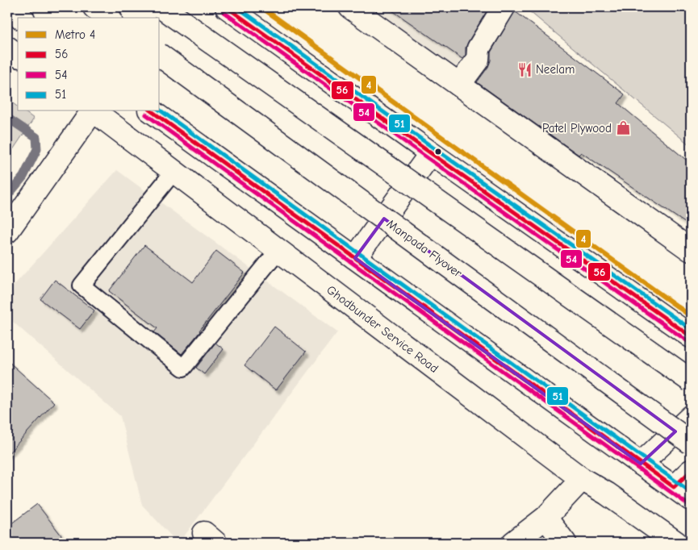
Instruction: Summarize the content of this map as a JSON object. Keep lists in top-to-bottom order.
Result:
{
  "streets": {
    "main road": ["Manpada Flyover", "Ghodbunder Service Road"]
  },
  "places": {
    "restaurant": ["Neelam"],
    "shop": ["Patel Plywood"]
  },
  "lines": [
    "metro line 4",
    "transit line 56",
    "transit line 51",
    "transit line 54"
  ],
  "legend": [
    "Metro 4",
    "56",
    "54",
    "51"
  ]
}
